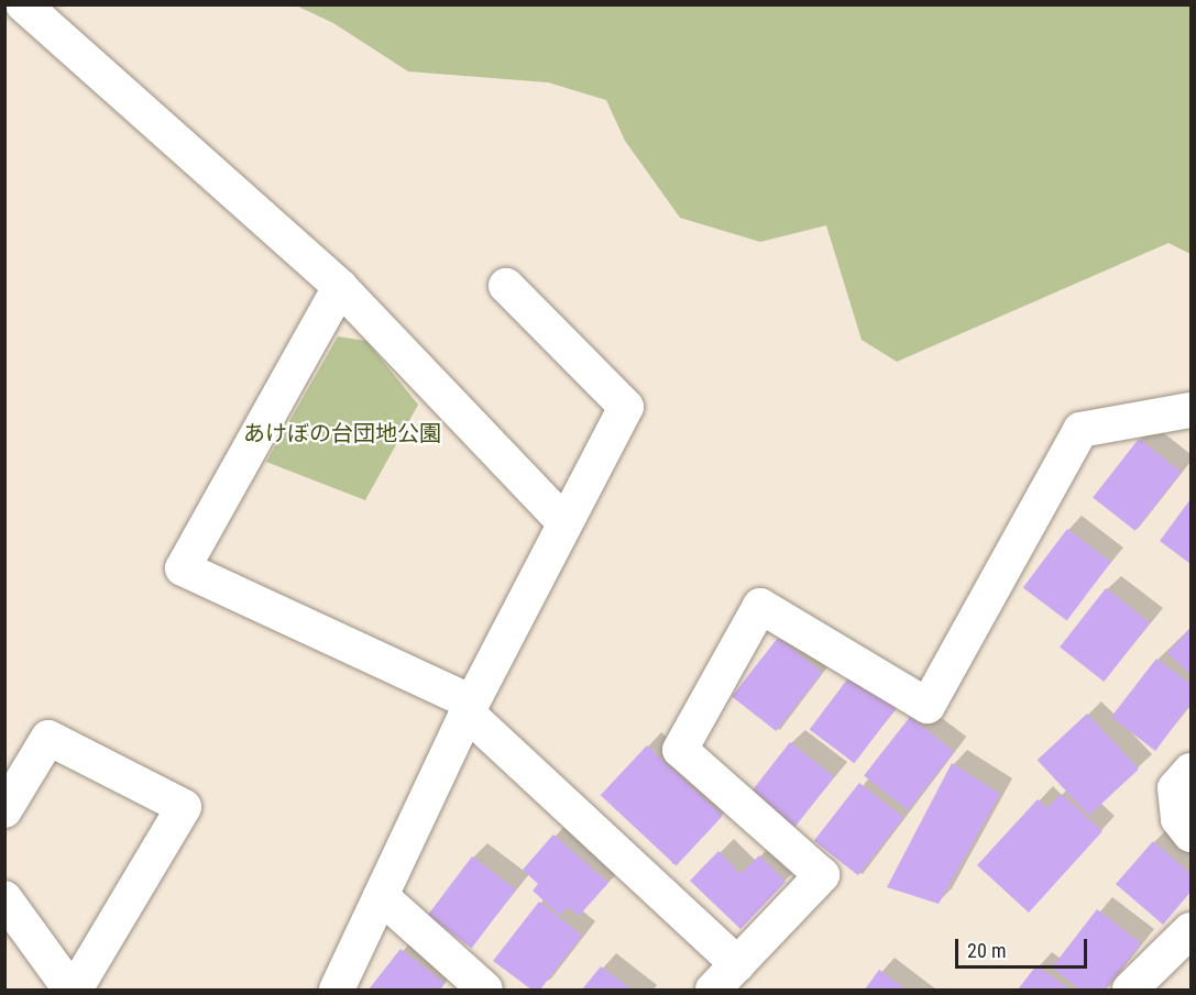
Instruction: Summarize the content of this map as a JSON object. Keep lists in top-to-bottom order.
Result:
{
  "parks": ["あけぼの台団地公園"],
  "scale_bar": "20 m"
}
